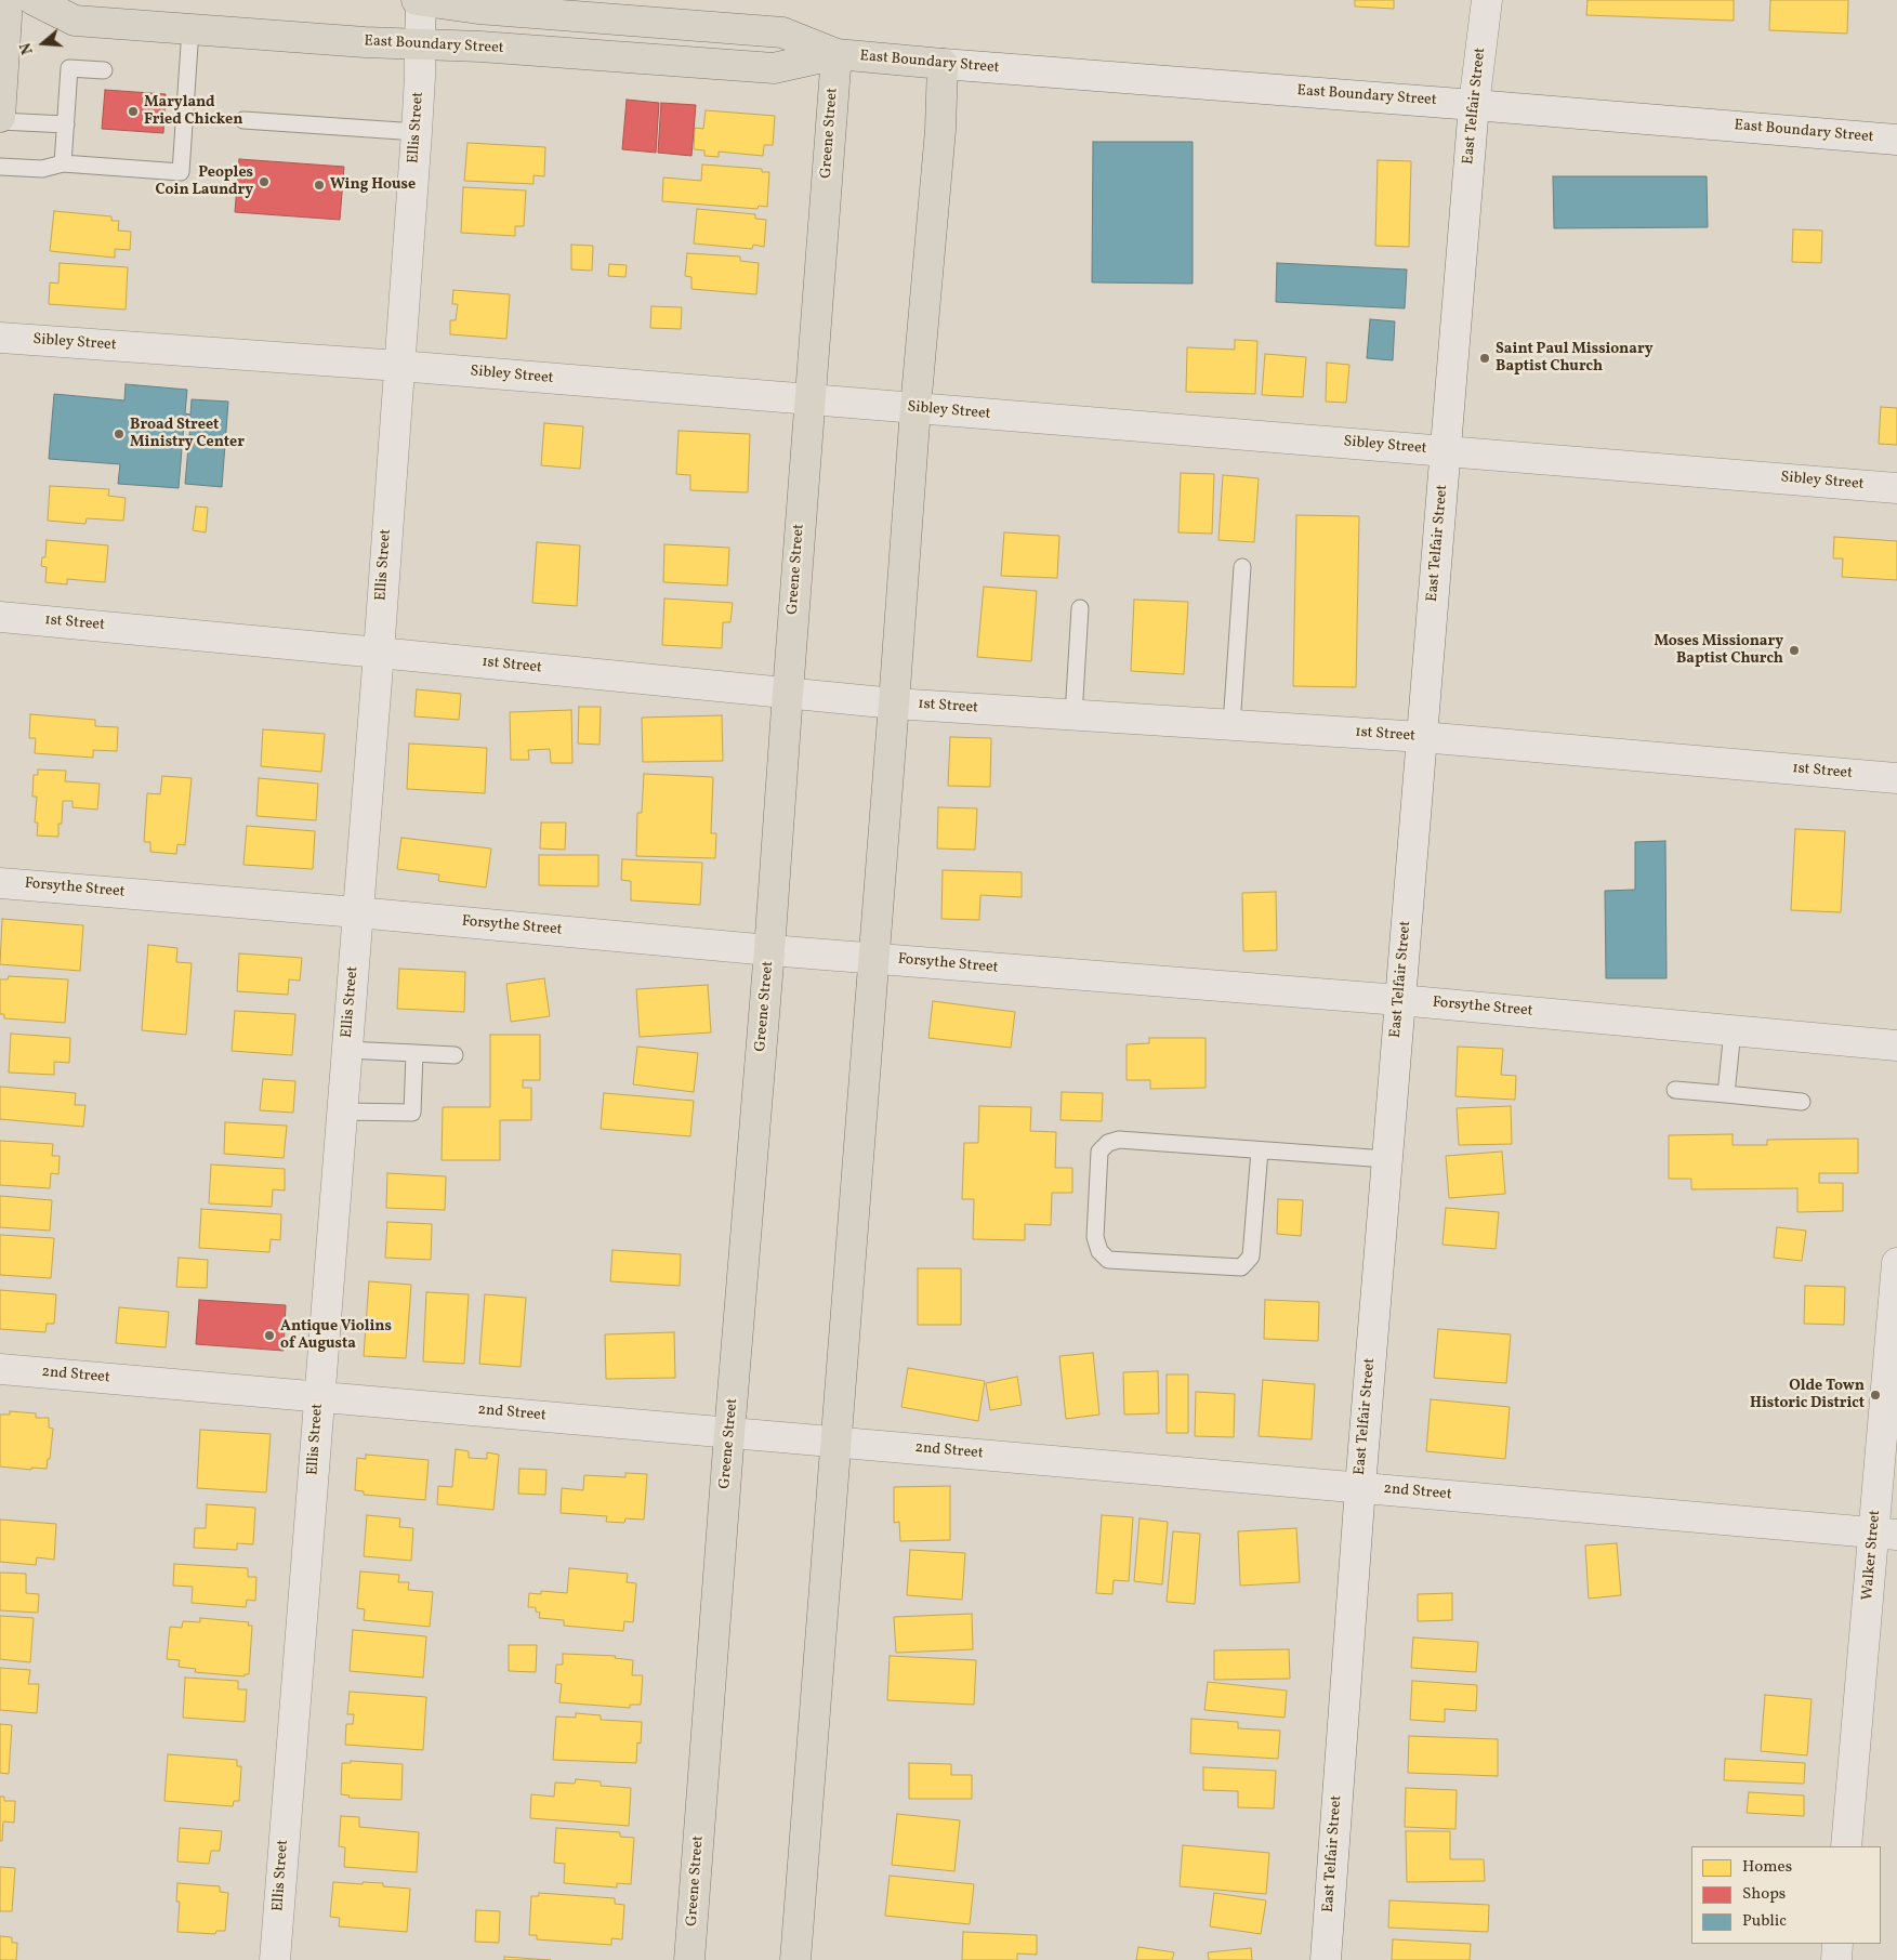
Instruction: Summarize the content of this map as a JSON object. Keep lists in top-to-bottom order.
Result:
{
  "streets": {
    "main road": ["East Boundary Street", "Greene Street"],
    "street": [
      "East Telfair Street",
      "Ellis Street",
      "Sibley Street",
      "1st Street",
      "Forsythe Street",
      "2nd Street",
      "Walker Street"
    ]
  },
  "crossings": [
    ["East Boundary Street", "East Telfair Street"],
    ["East Boundary Street", "Ellis Street"],
    ["East Boundary Street", "Greene Street"],
    ["East Telfair Street", "Sibley Street"],
    ["East Telfair Street", "1st Street"],
    ["East Telfair Street", "Forsythe Street"],
    ["East Telfair Street", "2nd Street"],
    ["Ellis Street", "Sibley Street"],
    ["Ellis Street", "1st Street"],
    ["Ellis Street", "Forsythe Street"],
    ["Ellis Street", "2nd Street"],
    ["Greene Street", "Sibley Street"],
    ["Greene Street", "1st Street"],
    ["Greene Street", "Forsythe Street"],
    ["Greene Street", "2nd Street"],
    ["2nd Street", "Walker Street"]
  ],
  "places": [
    "Maryland Fried Chicken",
    "Peoples Coin Laundry",
    "Wing House",
    "Saint Paul Missionary Baptist Church",
    "Broad Street Ministry Center",
    "Moses Missionary Baptist Church",
    "Antique Violins of Augusta",
    "Olde Town Historic District"
  ],
  "legend": ["Homes", "Shops", "Public"],
  "north": "left"
}
